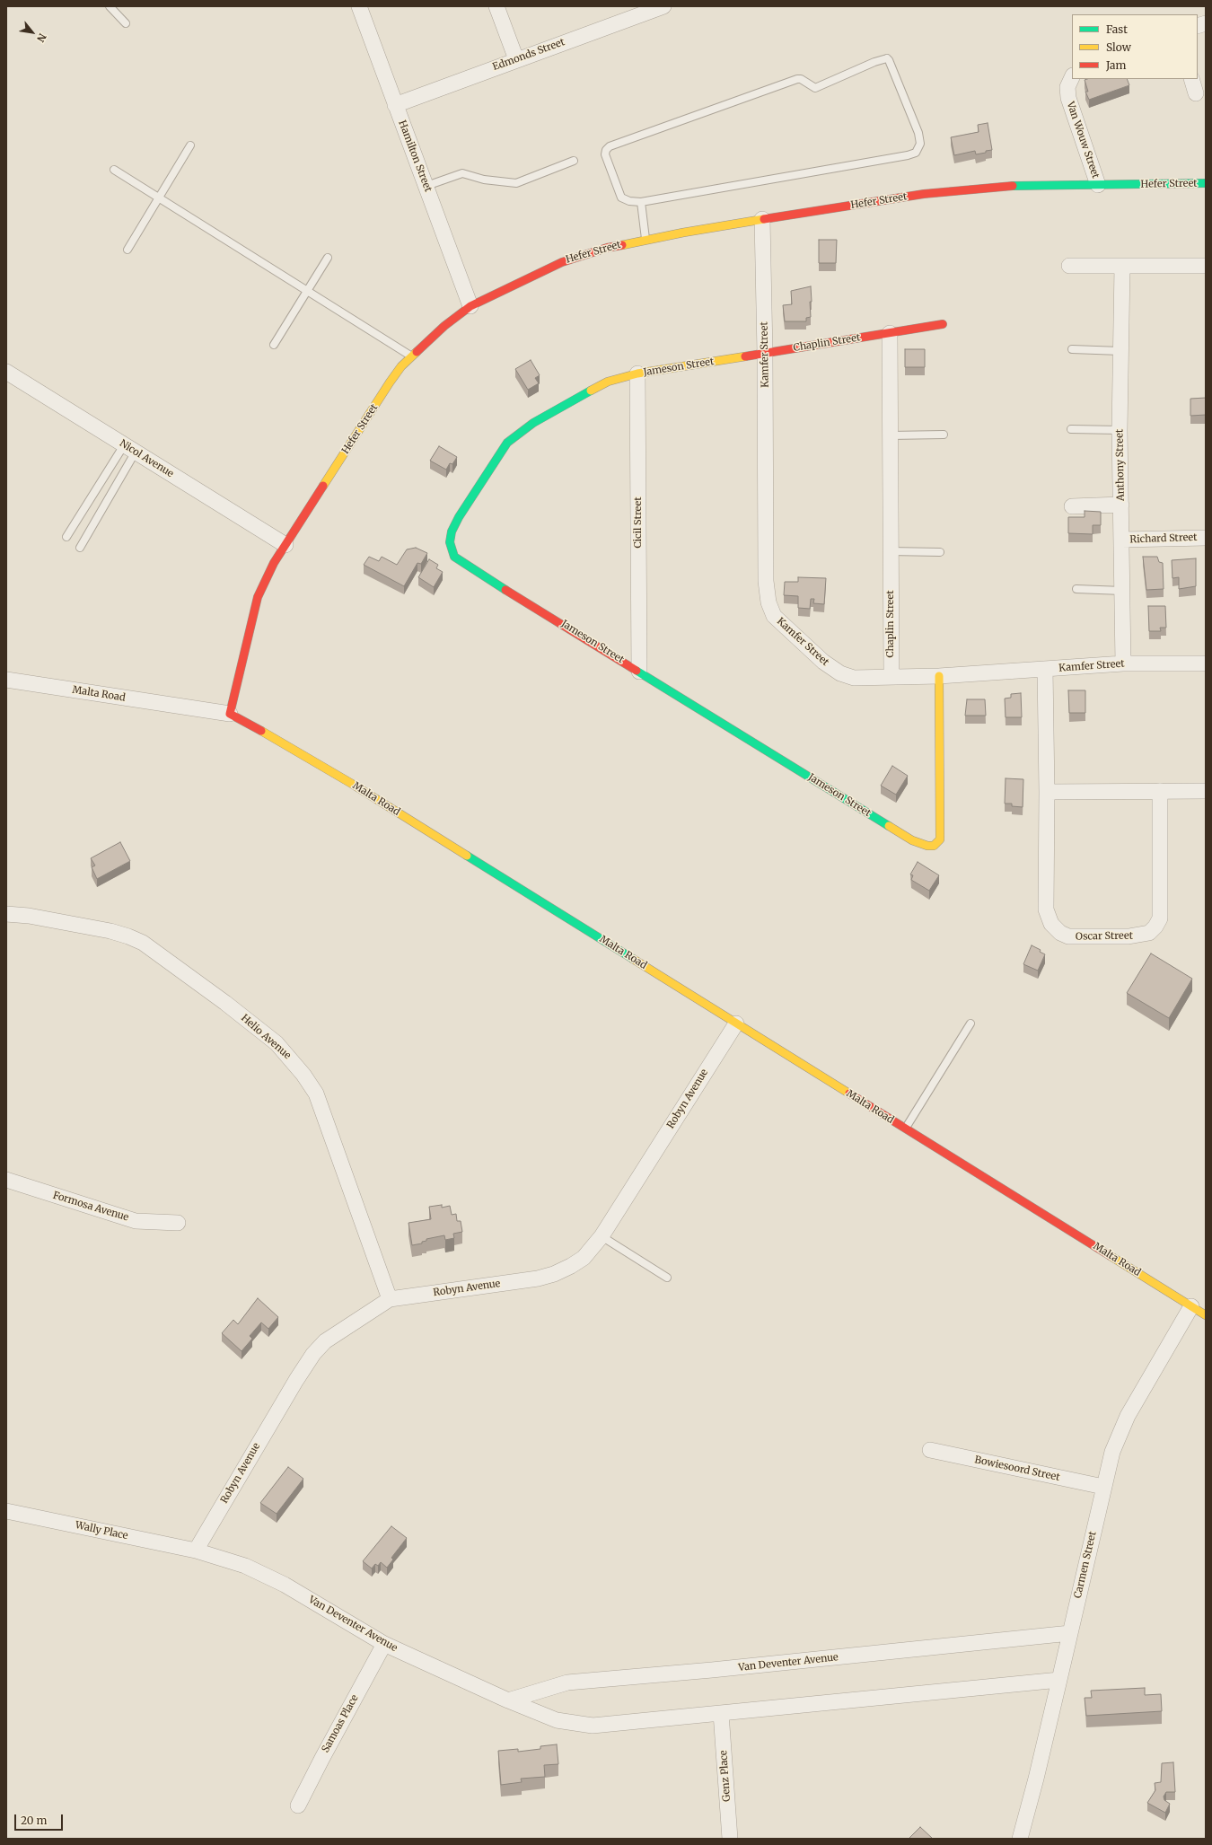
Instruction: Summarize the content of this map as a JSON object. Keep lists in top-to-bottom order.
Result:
{
  "streets": {
    "street": [
      "Edmonds Street",
      "Van Wouw Street",
      "Hamilton Street",
      "Hefer Street",
      "Chaplin Street",
      "Kamfer Street",
      "Jameson Street",
      "Nicol Avenue",
      "Anthony Street",
      "Cicil Street",
      "Richard Street",
      "Malta Road",
      "Oscar Street",
      "Helio Avenue",
      "Robyn Avenue",
      "Formosa Avenue",
      "Bowiesoord Street",
      "Wally Place",
      "Carmen Street",
      "Van Deventer Avenue",
      "Samoas Place",
      "Genz Place"
    ]
  },
  "crossings": [
    ["Edmonds Street", "Hamilton Street"],
    ["Van Wouw Street", "Hefer Street"],
    ["Hamilton Street", "Hefer Street"],
    ["Hefer Street", "Kamfer Street"],
    ["Hefer Street", "Nicol Avenue"],
    ["Hefer Street", "Malta Road"],
    ["Chaplin Street", "Kamfer Street"],
    ["Chaplin Street", "Jameson Street"],
    ["Kamfer Street", "Jameson Street"],
    ["Kamfer Street", "Anthony Street"],
    ["Kamfer Street", "Oscar Street"],
    ["Jameson Street", "Cicil Street"],
    ["Anthony Street", "Richard Street"],
    ["Malta Road", "Robyn Avenue"],
    ["Malta Road", "Carmen Street"],
    ["Helio Avenue", "Robyn Avenue"],
    ["Robyn Avenue", "Wally Place"],
    ["Robyn Avenue", "Van Deventer Avenue"],
    ["Bowiesoord Street", "Carmen Street"],
    ["Wally Place", "Van Deventer Avenue"],
    ["Carmen Street", "Van Deventer Avenue"],
    ["Van Deventer Avenue", "Samoas Place"],
    ["Van Deventer Avenue", "Genz Place"]
  ],
  "legend": ["Fast", "Slow", "Jam"],
  "scale_bar": "20 m",
  "north": "bottom right"
}
